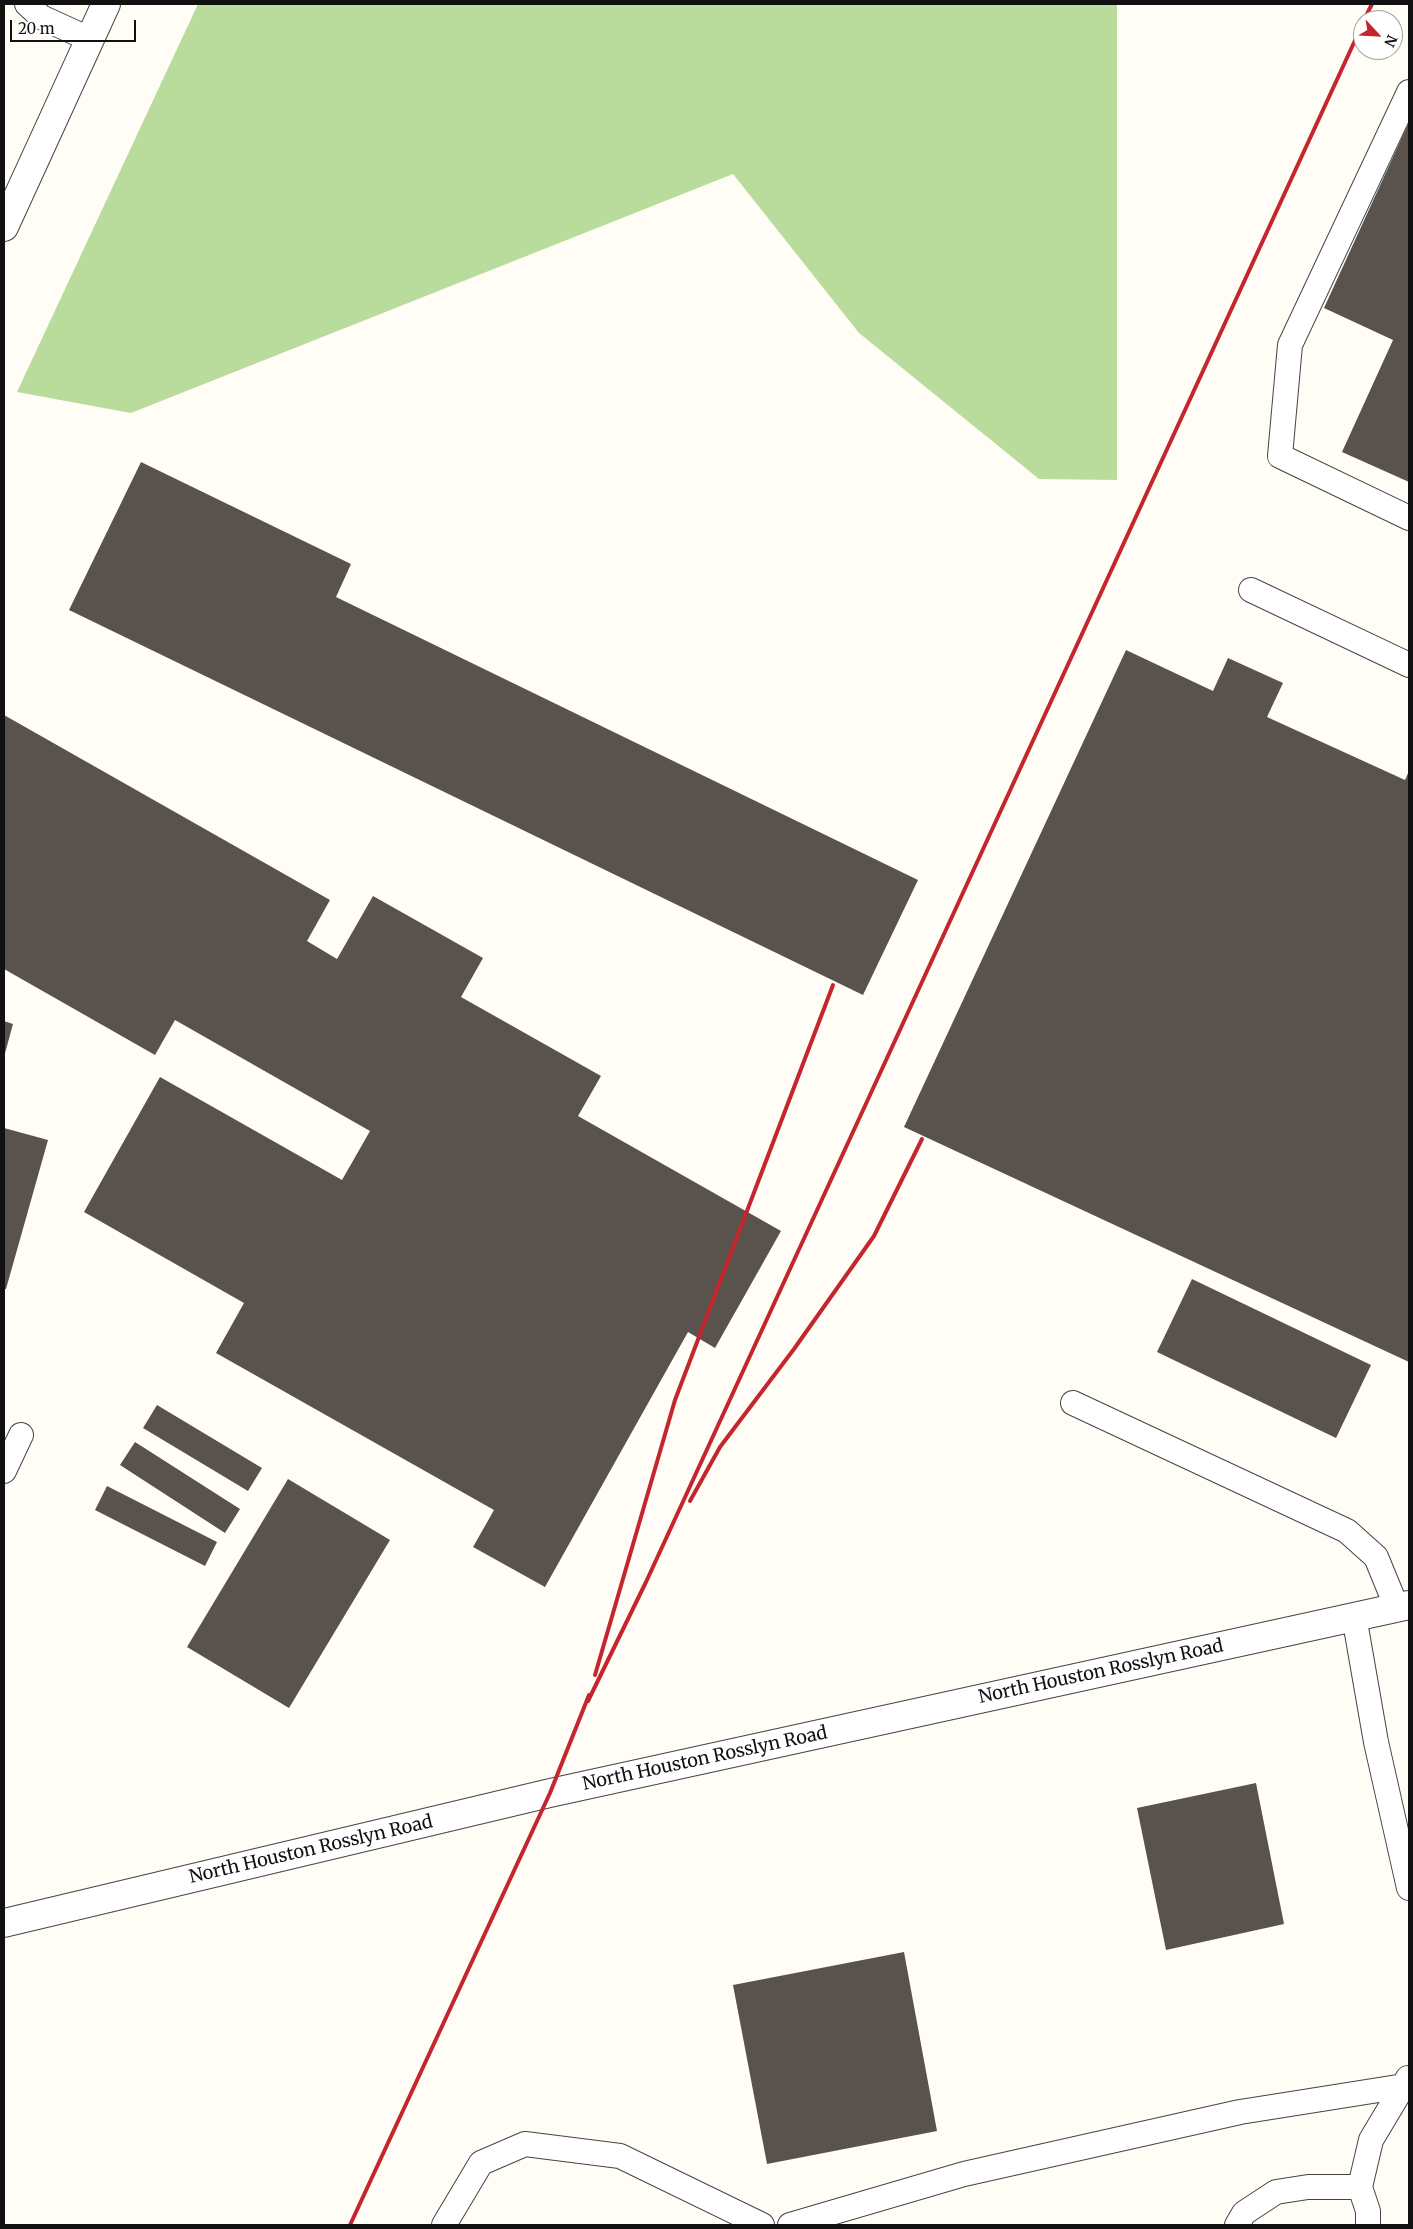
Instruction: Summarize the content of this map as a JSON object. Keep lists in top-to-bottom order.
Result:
{
  "streets": {
    "street": ["North Houston Rosslyn Road"]
  },
  "scale_bar": "20 m",
  "north": "bottom right"
}
